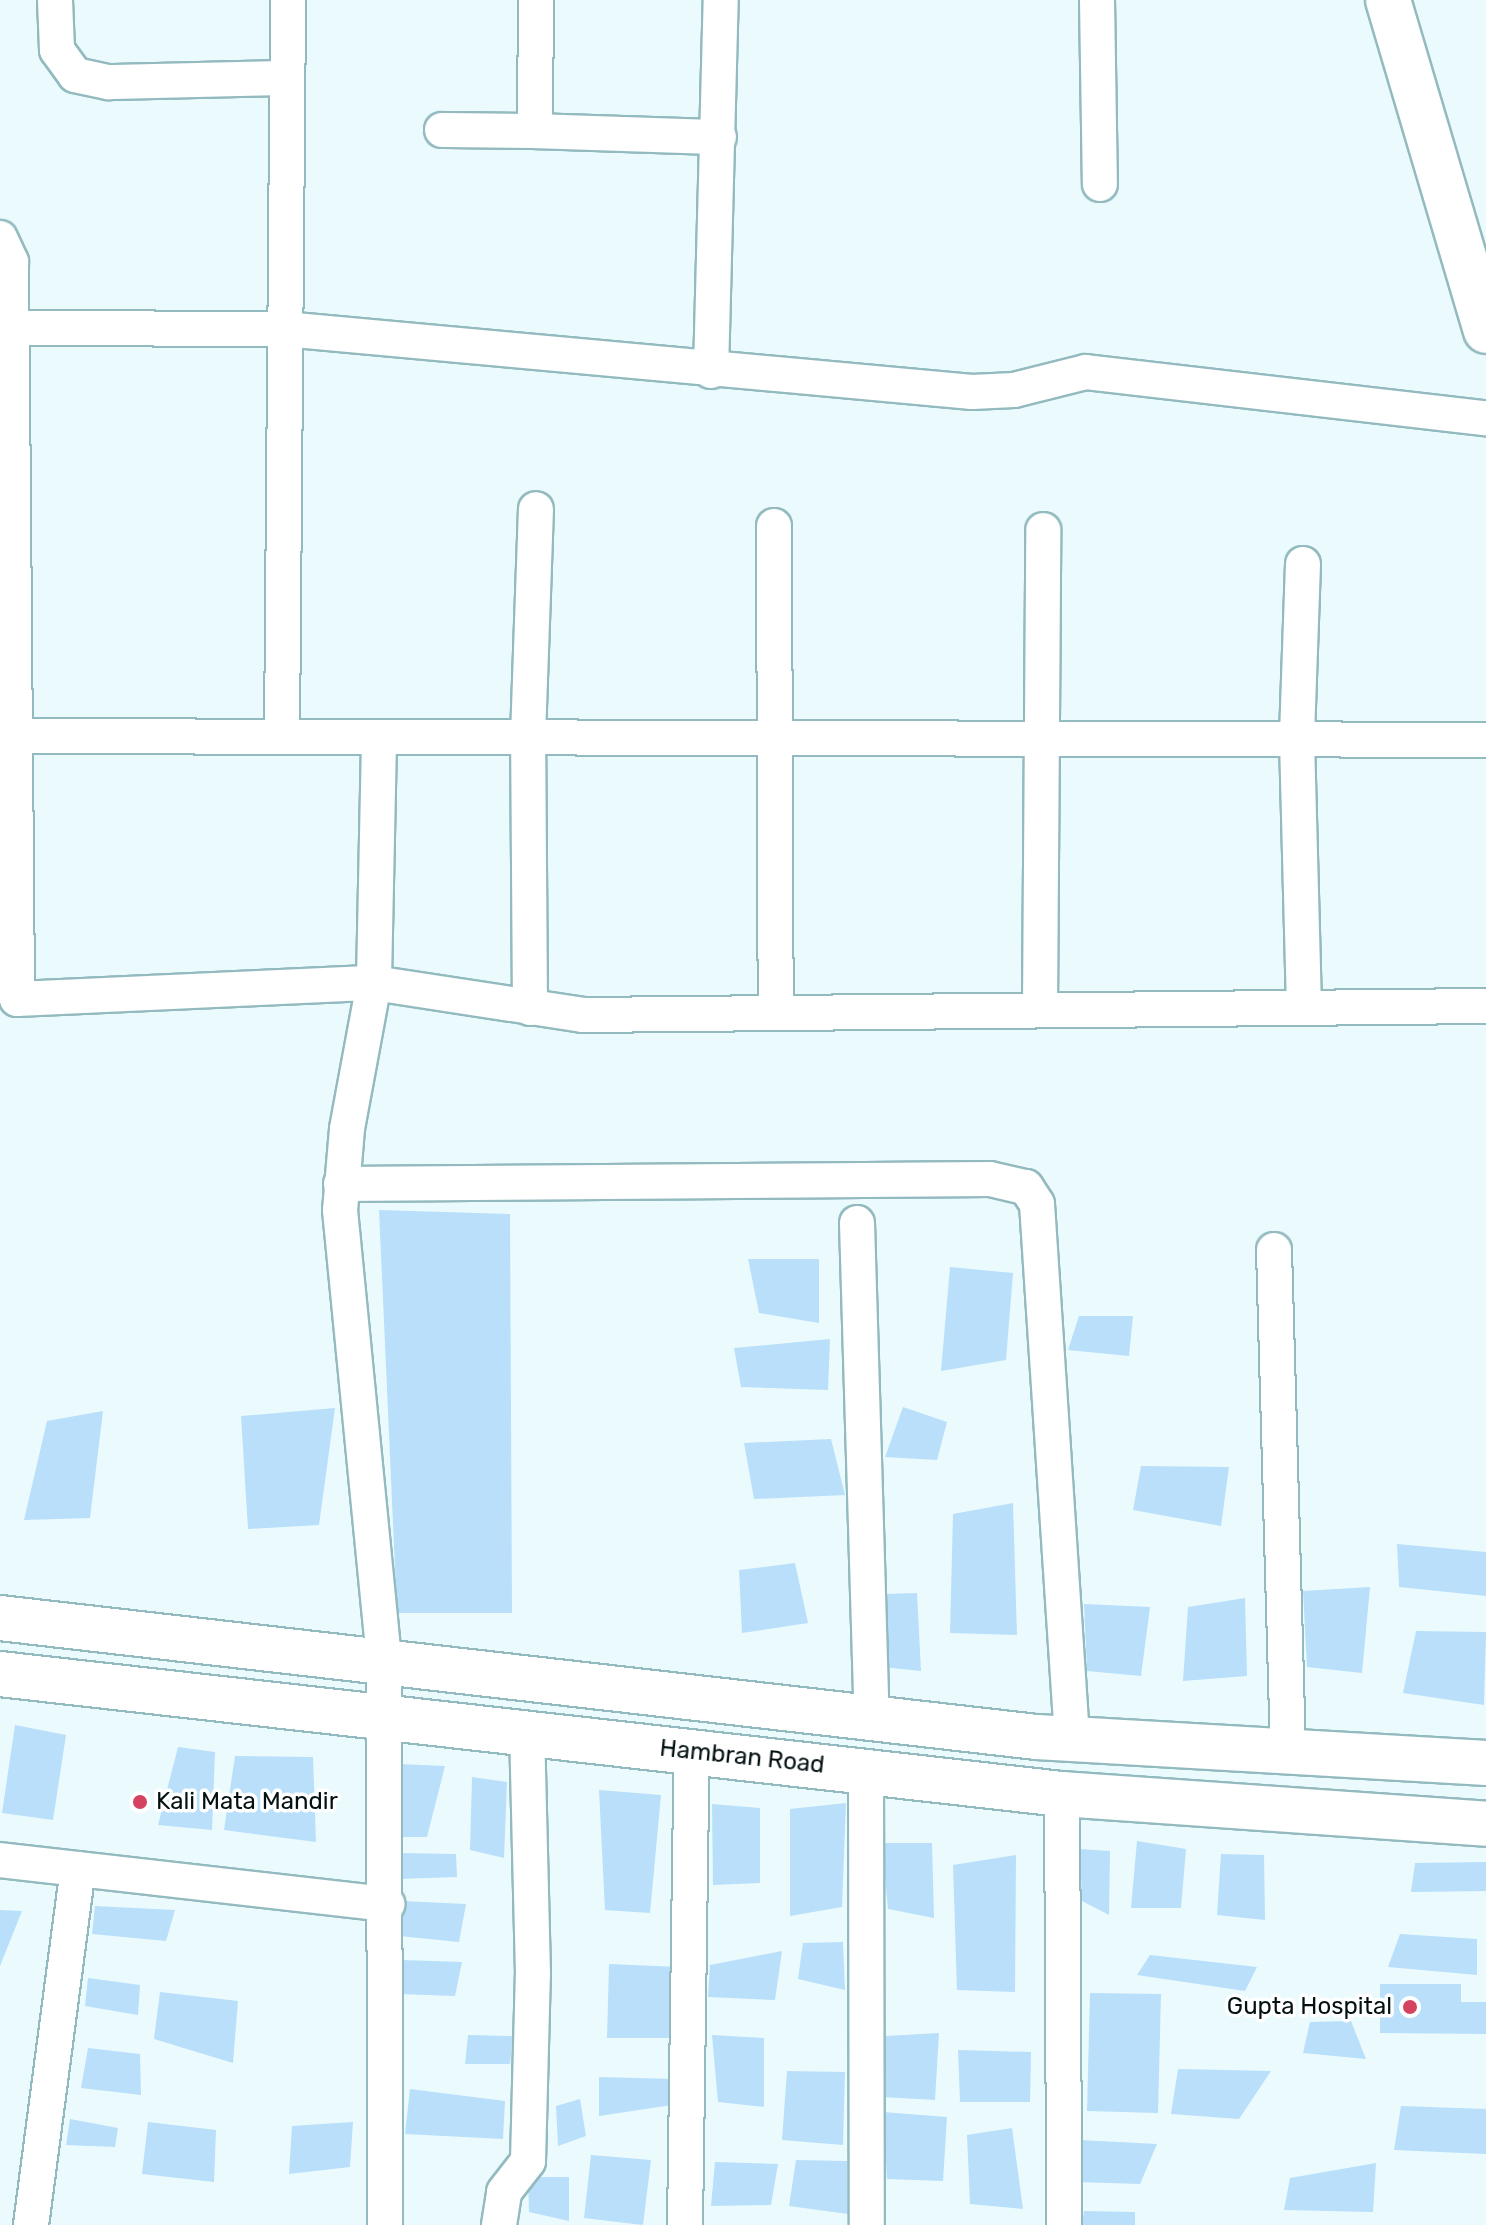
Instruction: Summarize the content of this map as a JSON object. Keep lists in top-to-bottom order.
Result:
{
  "streets": {
    "main road": ["Hambran Road"]
  },
  "places": ["Kali Mata Mandir", "Gupta Hospital"]
}
